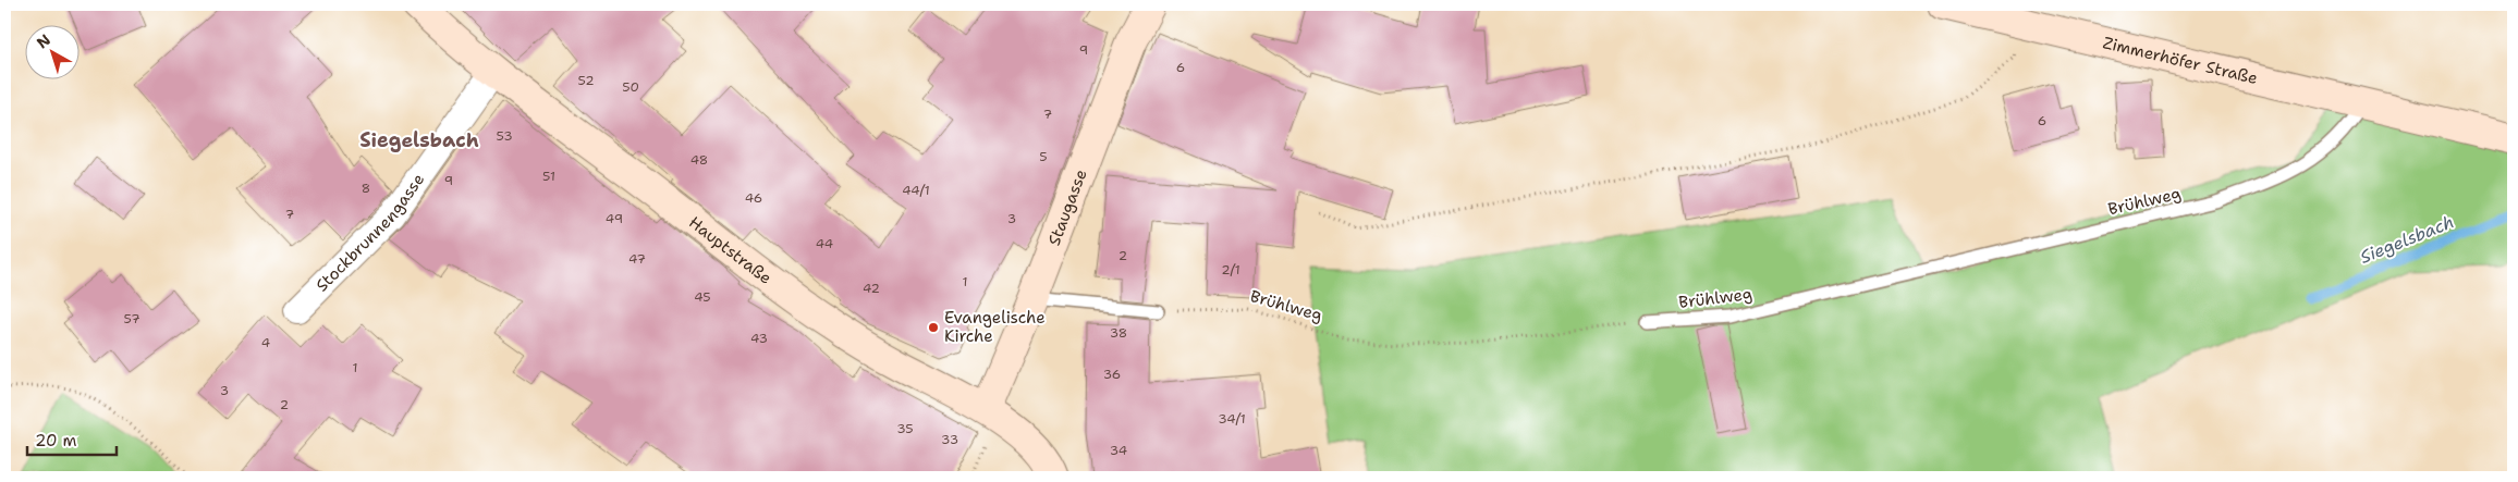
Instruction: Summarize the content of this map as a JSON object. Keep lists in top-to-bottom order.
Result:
{
  "streets": {
    "street": [
      "Zimmerhöfer Straße",
      "Staugasse",
      "Stockbrunnengasse",
      "Hauptstraße"
    ],
    "lane": ["Brühlweg"]
  },
  "crossings": [
    ["Zimmerhöfer Straße", "Brühlweg"],
    ["Staugasse", "Hauptstraße"],
    ["Stockbrunnengasse", "Hauptstraße"]
  ],
  "districts": ["Siegelsbach"],
  "water": ["Siegelsbach"],
  "places": ["Evangelische Kirche"],
  "house_numbers": [
    "9",
    "6",
    "52",
    "50",
    "7",
    "6",
    "53",
    "5",
    "48",
    "51",
    "9",
    "8",
    "44/1",
    "46",
    "7",
    "49",
    "3",
    "44",
    "2",
    "47",
    "2/1",
    "1",
    "42",
    "45",
    "57",
    "38",
    "43",
    "4",
    "1",
    "36",
    "3",
    "2",
    "34/1",
    "35",
    "33",
    "34"
  ],
  "scale_bar": "20 m",
  "north": "top left"
}
